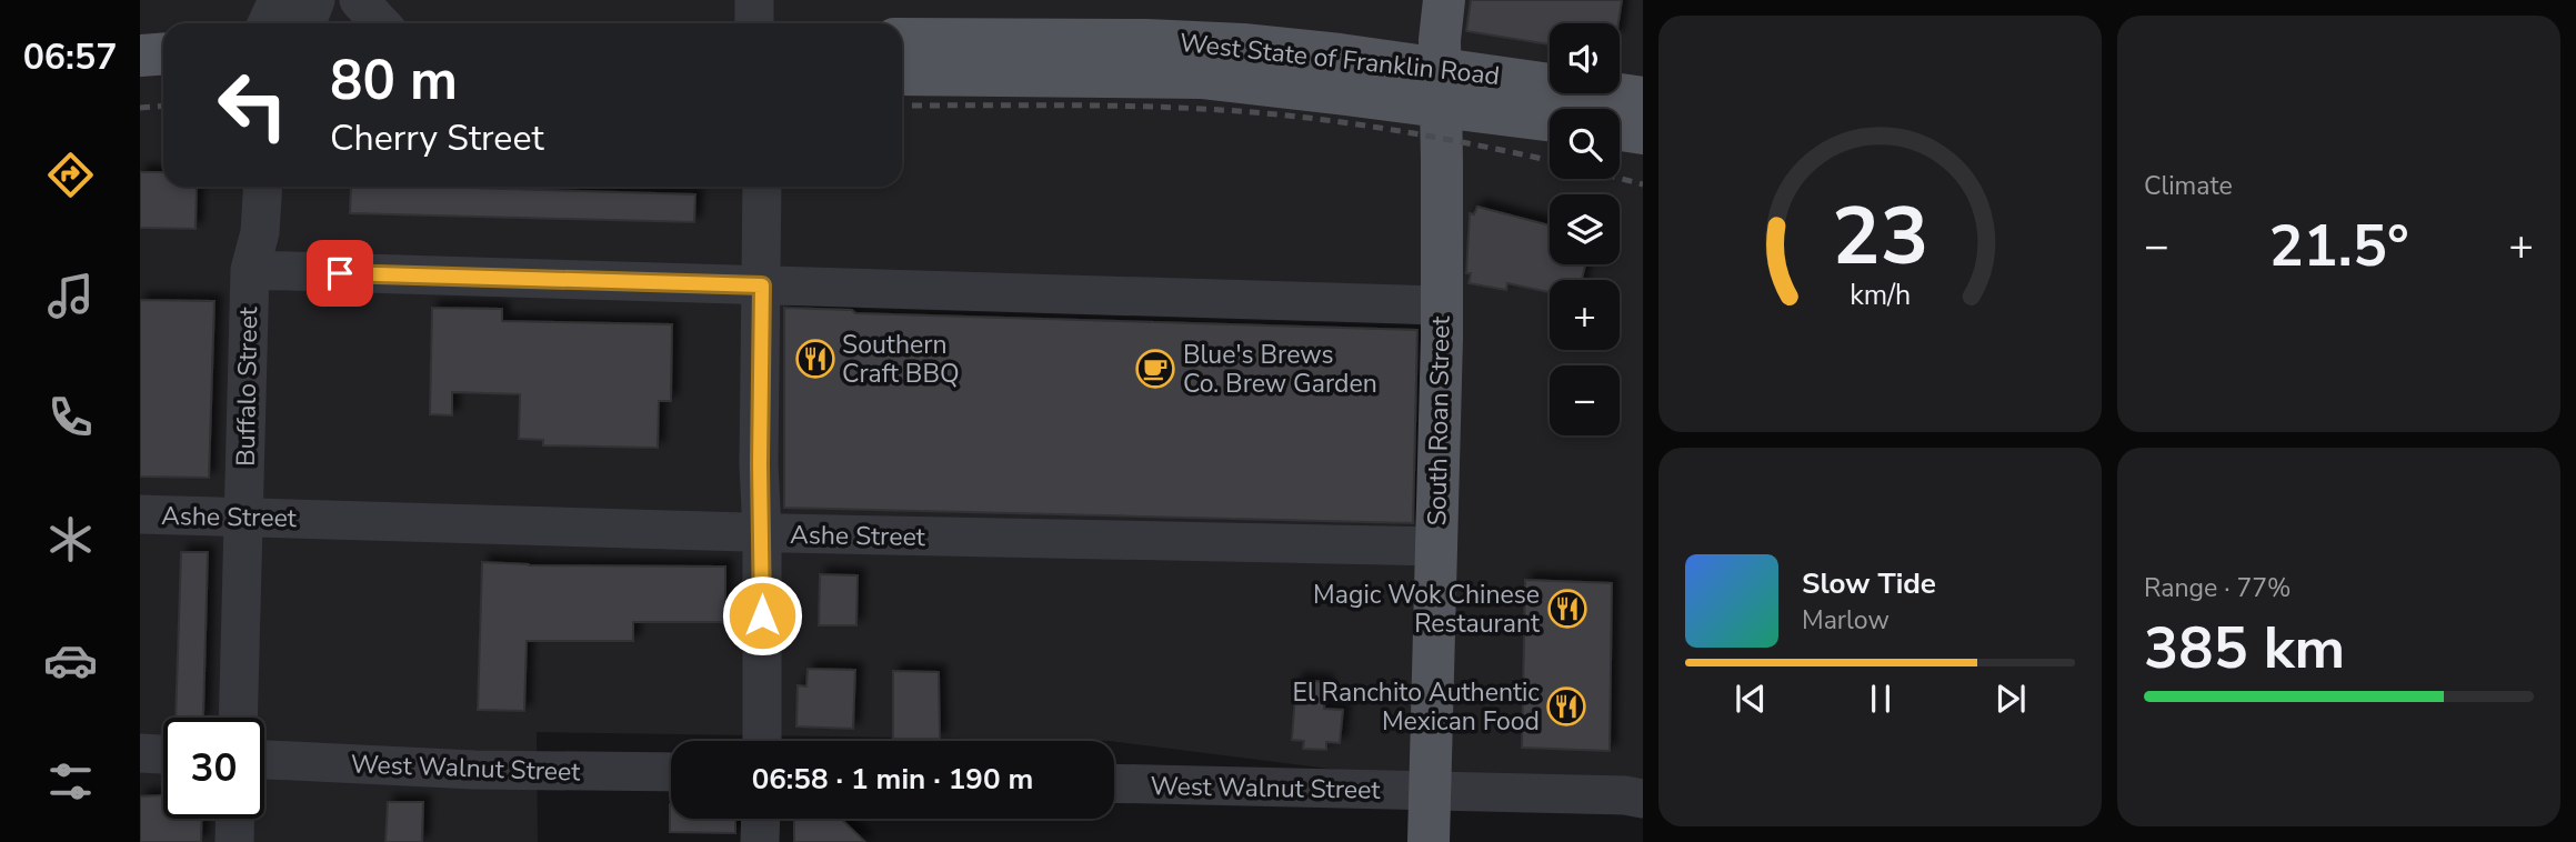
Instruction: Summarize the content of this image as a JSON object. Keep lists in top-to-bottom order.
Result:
{
  "streets": {
    "main road": ["West State of Franklin Road", "South Roan Street"],
    "street": ["Buffalo Street", "Ashe Street", "West Walnut Street"]
  },
  "crossings": [
    ["West State of Franklin Road", "South Roan Street"],
    ["Buffalo Street", "Ashe Street"],
    ["South Roan Street", "Ashe Street"],
    ["South Roan Street", "West Walnut Street"]
  ],
  "places": {
    "restaurant": ["Southern Craft BBQ", "Magic Wok Chinese Restaurant", "El Ranchito Authentic Mexican Food"],
    "cafe": ["Blue's Brews Co. Brew Garden"]
  },
  "page": {
    "tabs": "06:57",
    "tile": [
      "Climate",
      ["Range · 77%", "385 km"]
    ],
    "map_buttons": ["+", "−"],
    "turn": ["80 m", "Cherry Street"],
    "heat": ["−", "21.5°", "+"],
    "song": ["Slow Tide", "Marlow"],
    "limit": "30",
    "trip": "06:58 · 1 min · 190 m",
    "gauge": ["23", "km/h"]
  }
}
